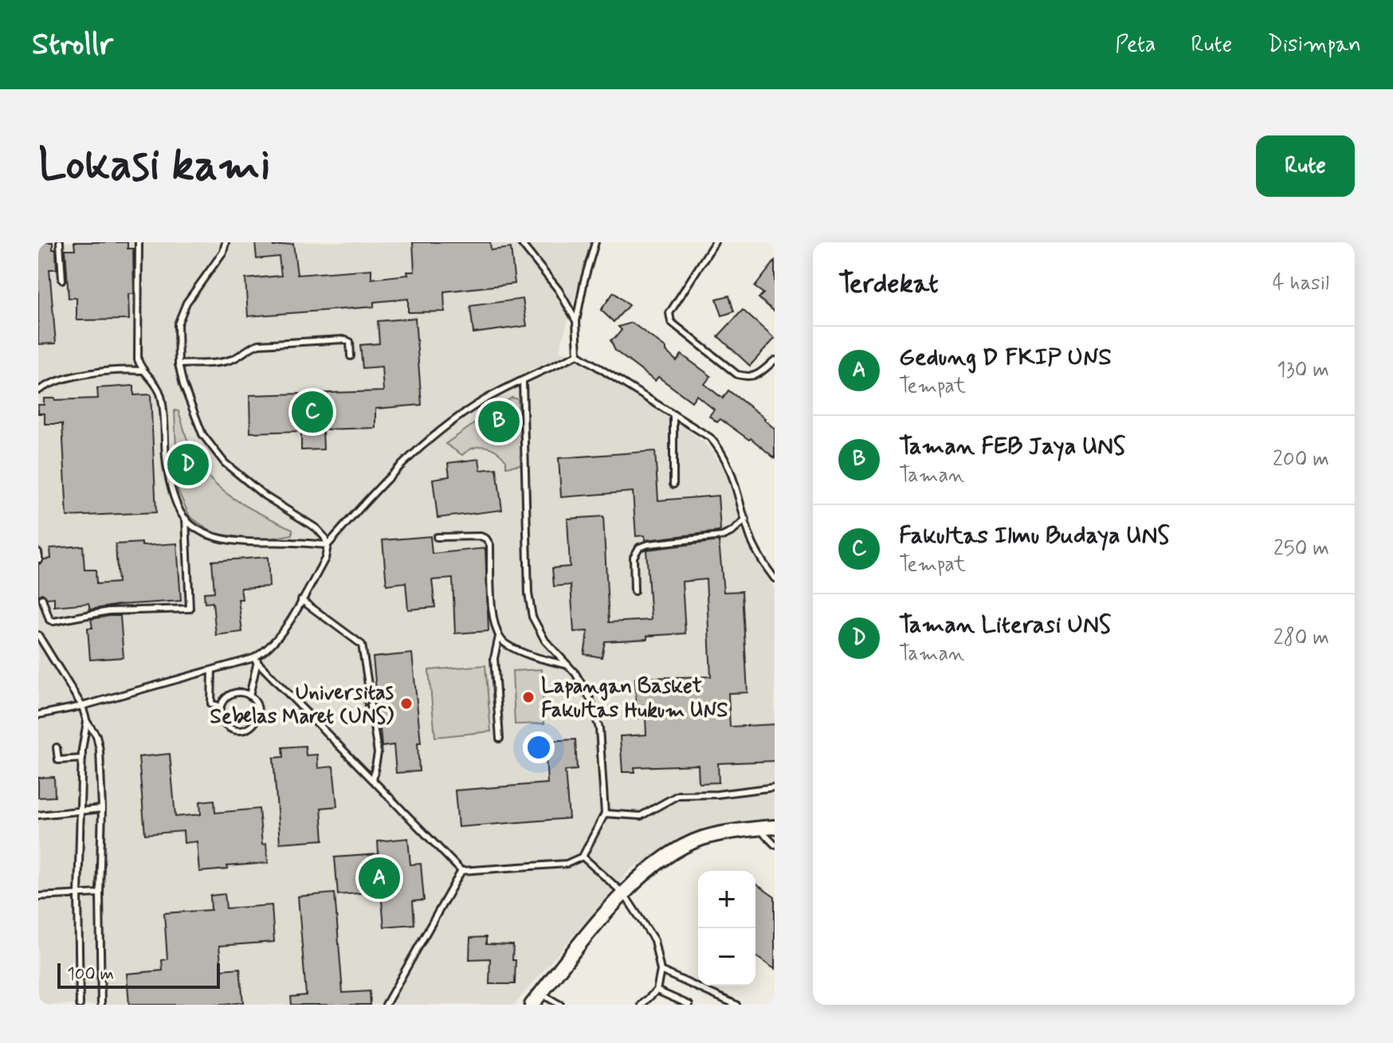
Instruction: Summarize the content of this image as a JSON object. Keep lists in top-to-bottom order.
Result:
{
  "places": ["Lapangan Basket Fakultas Hukum UNS", "Universitas Sebelas Maret (UNS)"],
  "scale_bar": "100 m",
  "page": {
    "header": "Strollr",
    "nav": ["Peta", "Rute", "Disimpan"],
    "buttons": "Rute",
    "title": "Lokasi kami",
    "heading": ["Terdekat", "4 hasil"],
    "list": [
      {
        "mark": "A",
        "name": "Gedung D FKIP UNS",
        "note": "Tempat",
        "value": "130 m"
      },
      {
        "mark": "B",
        "name": "Taman FEB Jaya UNS",
        "note": "Taman",
        "value": "200 m"
      },
      {
        "mark": "C",
        "name": "Fakultas Ilmu Budaya UNS",
        "note": "Tempat",
        "value": "250 m"
      },
      {
        "mark": "D",
        "name": "Taman Literasi UNS",
        "note": "Taman",
        "value": "280 m"
      }
    ],
    "pins": [
      "C",
      "B",
      "D",
      "A"
    ],
    "map_buttons": ["+", "−"],
    "scale": "100 m"
  }
}
